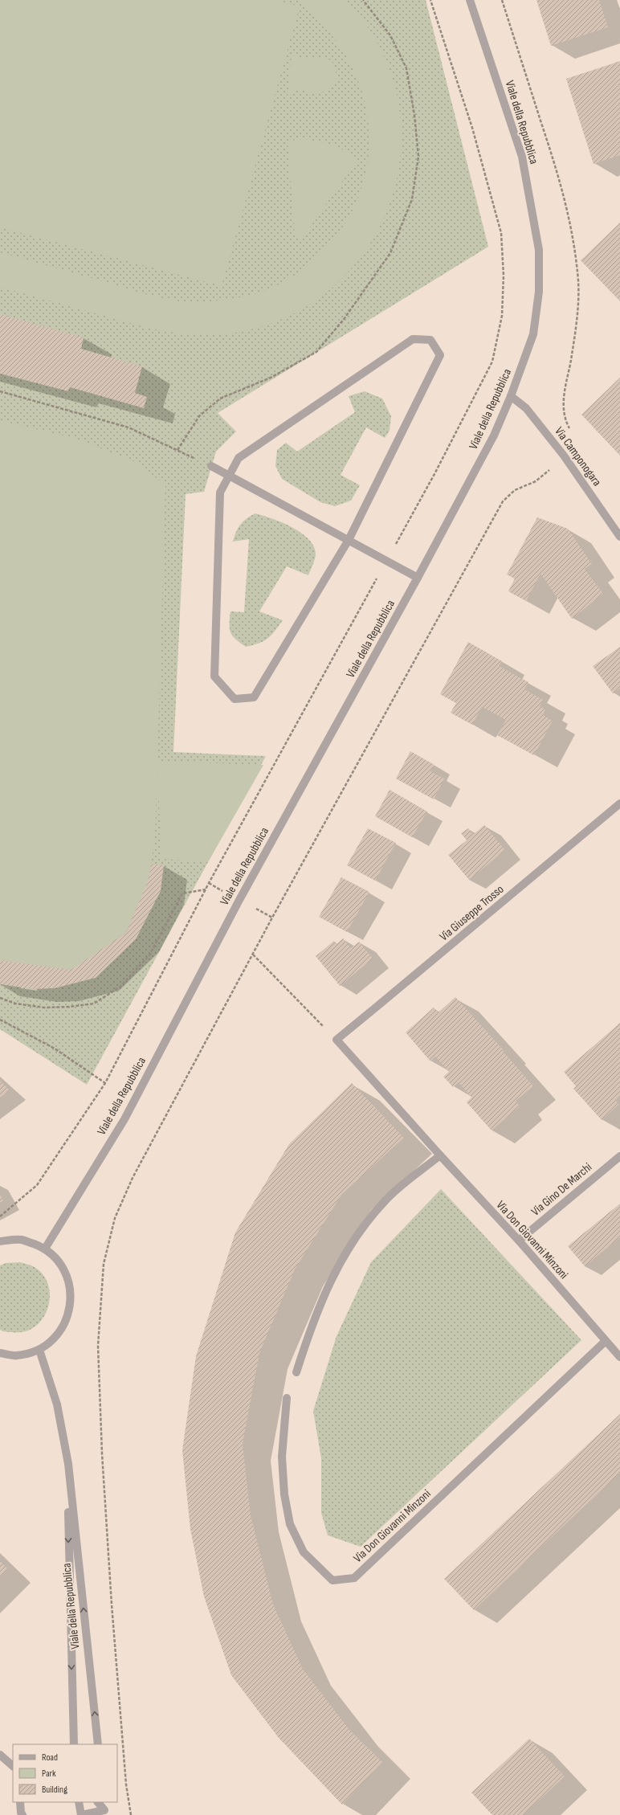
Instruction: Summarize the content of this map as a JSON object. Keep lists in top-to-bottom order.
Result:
{
  "streets": {
    "street": [
      "Viale della Repubblica",
      "Via Camponogara",
      "Via Giuseppe Trosso",
      "Via Gino De Marchi",
      "Via Don Giovanni Minzoni"
    ]
  },
  "crossings": [
    ["Viale della Repubblica", "Via Camponogara"],
    ["Via Giuseppe Trosso", "Via Don Giovanni Minzoni"],
    ["Via Gino De Marchi", "Via Don Giovanni Minzoni"]
  ],
  "legend": ["Road", "Park", "Building"]
}
